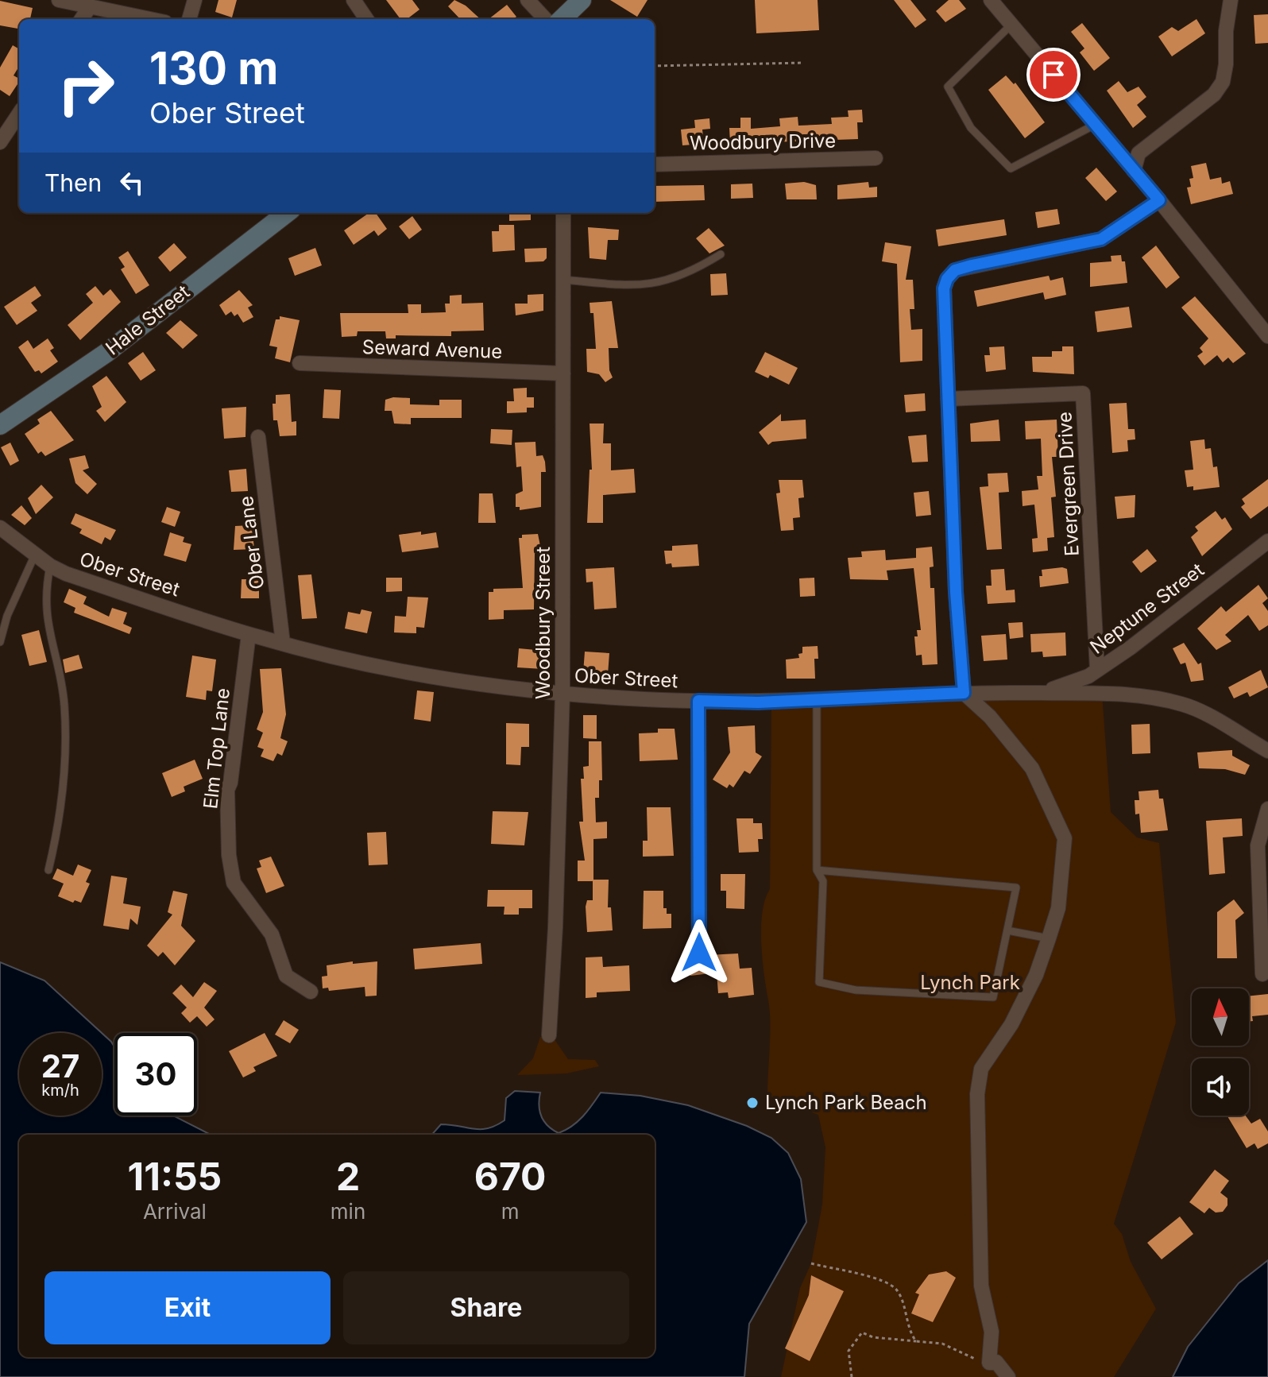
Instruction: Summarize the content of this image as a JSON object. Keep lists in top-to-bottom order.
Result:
{
  "streets": {
    "main road": ["Hale Street"],
    "street": [
      "Woodbury Drive",
      "Seward Avenue",
      "Evergreen Drive",
      "Ober Lane",
      "Ober Street",
      "Neptune Street",
      "Woodbury Street",
      "Elm Top Lane"
    ]
  },
  "crossings": [
    ["Seward Avenue", "Woodbury Street"],
    ["Evergreen Drive", "Neptune Street"],
    ["Ober Lane", "Ober Street"],
    ["Ober Street", "Neptune Street"],
    ["Ober Street", "Woodbury Street"],
    ["Ober Street", "Elm Top Lane"]
  ],
  "parks": ["Lynch Park"],
  "places": ["Lynch Park Beach"],
  "north": "top",
  "page": {
    "turn": ["130 m", "Ober Street"],
    "then": "Then",
    "speed": "27 km/h",
    "limit": "30",
    "eta": [
      "11:55",
      "Arrival",
      "2",
      "min",
      "670",
      "m"
    ],
    "buttons": ["Exit", "Share"]
  }
}
